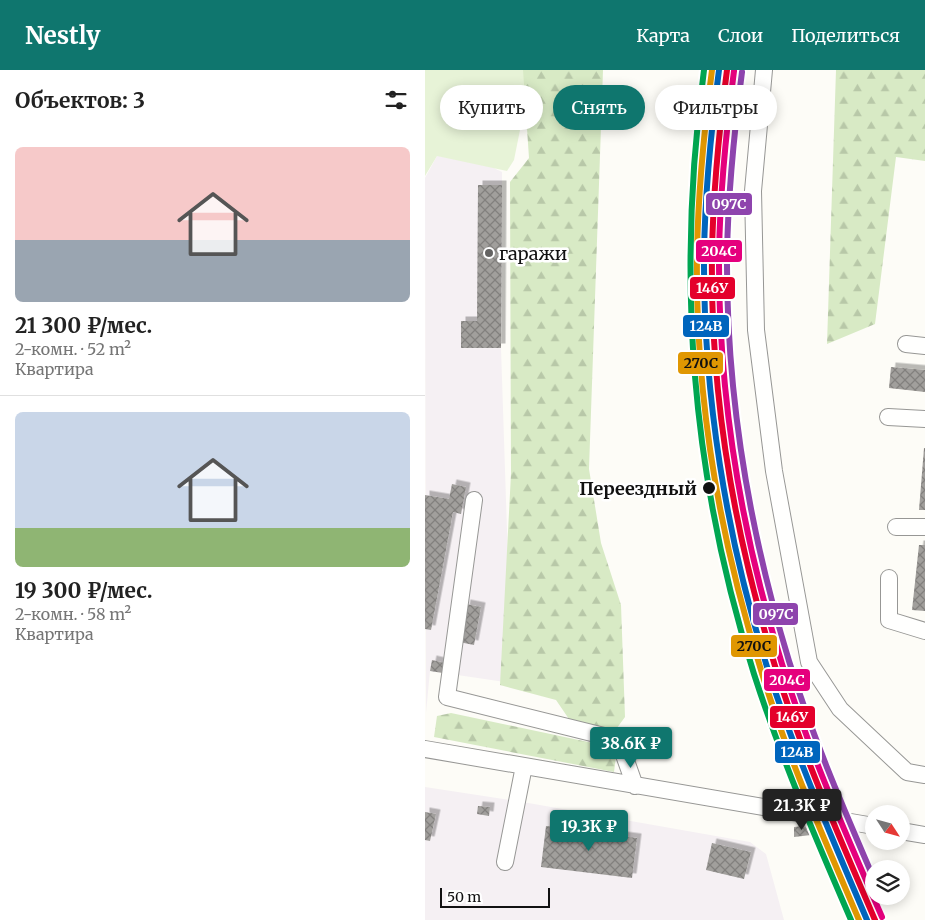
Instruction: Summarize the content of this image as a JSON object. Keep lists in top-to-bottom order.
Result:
{
  "places": ["гаражи", "Переездный"],
  "lines": [
    "transit line 146У",
    "transit line 124В",
    "transit line 270С",
    "transit line 204С",
    "transit line 097С"
  ],
  "scale_bar": "50 m",
  "north": "bottom right",
  "page": {
    "header": "Nestly",
    "nav": ["Карта", "Слои", "Поделиться"],
    "heading": "Объектов: 3",
    "chip": ["Купить", "Снять", "Фильтры"],
    "list": [
      {
        "name": "21 300 ₽/мес.",
        "note": "2-комн. · 52 m² · Квартира"
      },
      {
        "name": "19 300 ₽/мес.",
        "note": "2-комн. · 58 m² · Квартира"
      }
    ],
    "price": ["38.6K ₽", "21.3K ₽", "19.3K ₽"],
    "scale": "50 m"
  }
}
